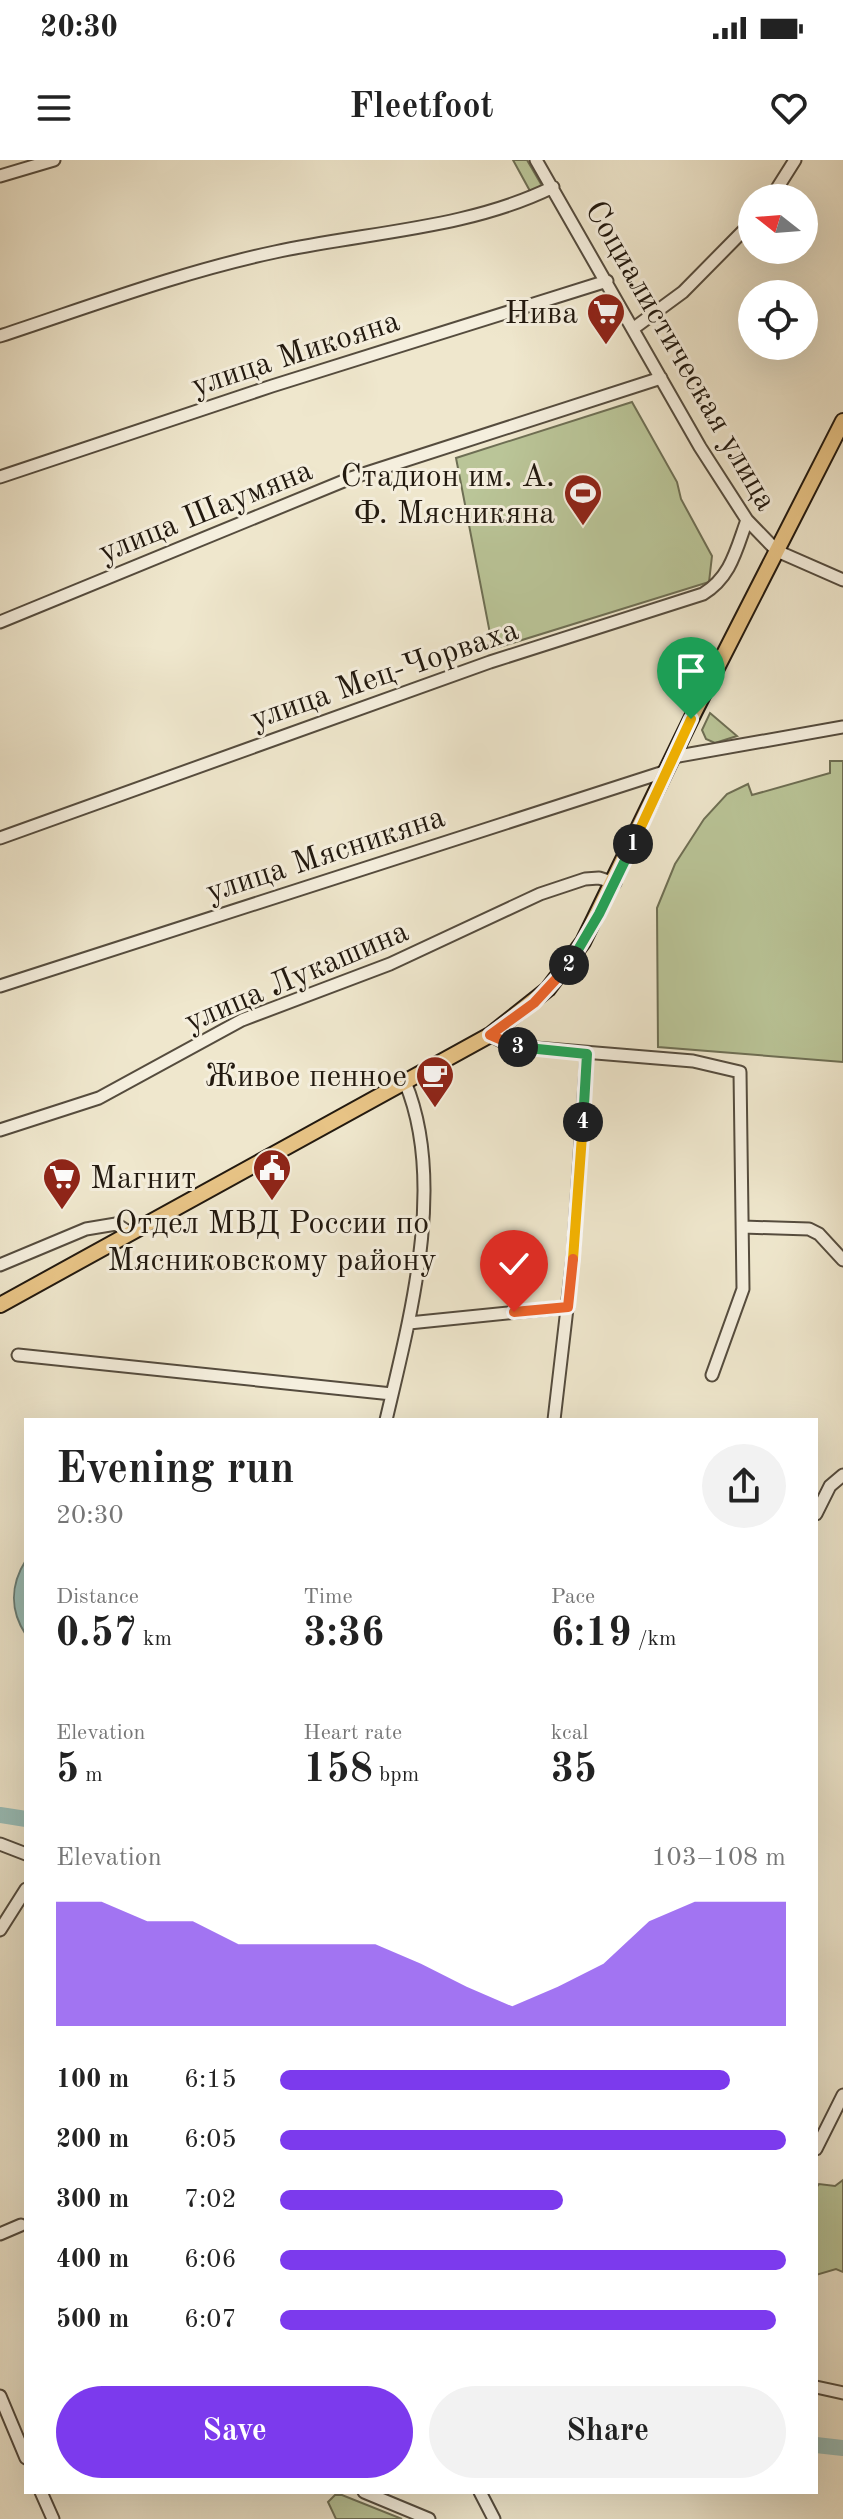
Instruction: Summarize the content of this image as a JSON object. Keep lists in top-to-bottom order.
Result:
{
  "streets": {
    "street": [
      "улица Микояна",
      "Социалистическая улица",
      "улица Шаумяна",
      "улица Мец-Чорваха",
      "улица Мясникяна",
      "улица Лукашина"
    ]
  },
  "crossings": [
    ["улица Микояна", "Социалистическая улица"],
    ["Социалистическая улица", "улица Шаумяна"],
    ["Социалистическая улица", "улица Мец-Чорваха"]
  ],
  "places": {
    "supermarket": ["Нива", "Магнит"],
    "sports": ["Стадион им. А. Ф. Мясникяна"],
    "cafe": ["Живое пенное"],
    "public building": ["Отдел МВД России по Мясниковскому району"]
  },
  "north": "left",
  "page": {
    "status": "20:30",
    "header": "Fleetfoot",
    "pins": [
      "1",
      "2",
      "3",
      "4"
    ],
    "heading": ["Evening run", "20:30"],
    "stats": [
      ["Distance", "0.57 km"],
      ["Time", "3:36"],
      ["Pace", "6:19 /km"],
      ["Elevation", "5 m"],
      ["Heart rate", "158 bpm"],
      ["kcal", "35"]
    ],
    "chart": ["Elevation", "103–108 m"],
    "list": [
      {
        "name": "100 m",
        "note": "6:15"
      },
      {
        "name": "200 m",
        "note": "6:05"
      },
      {
        "name": "300 m",
        "note": "7:02"
      },
      {
        "name": "400 m",
        "note": "6:06"
      },
      {
        "name": "500 m",
        "note": "6:07"
      }
    ],
    "buttons": ["Save", "Share"]
  }
}
